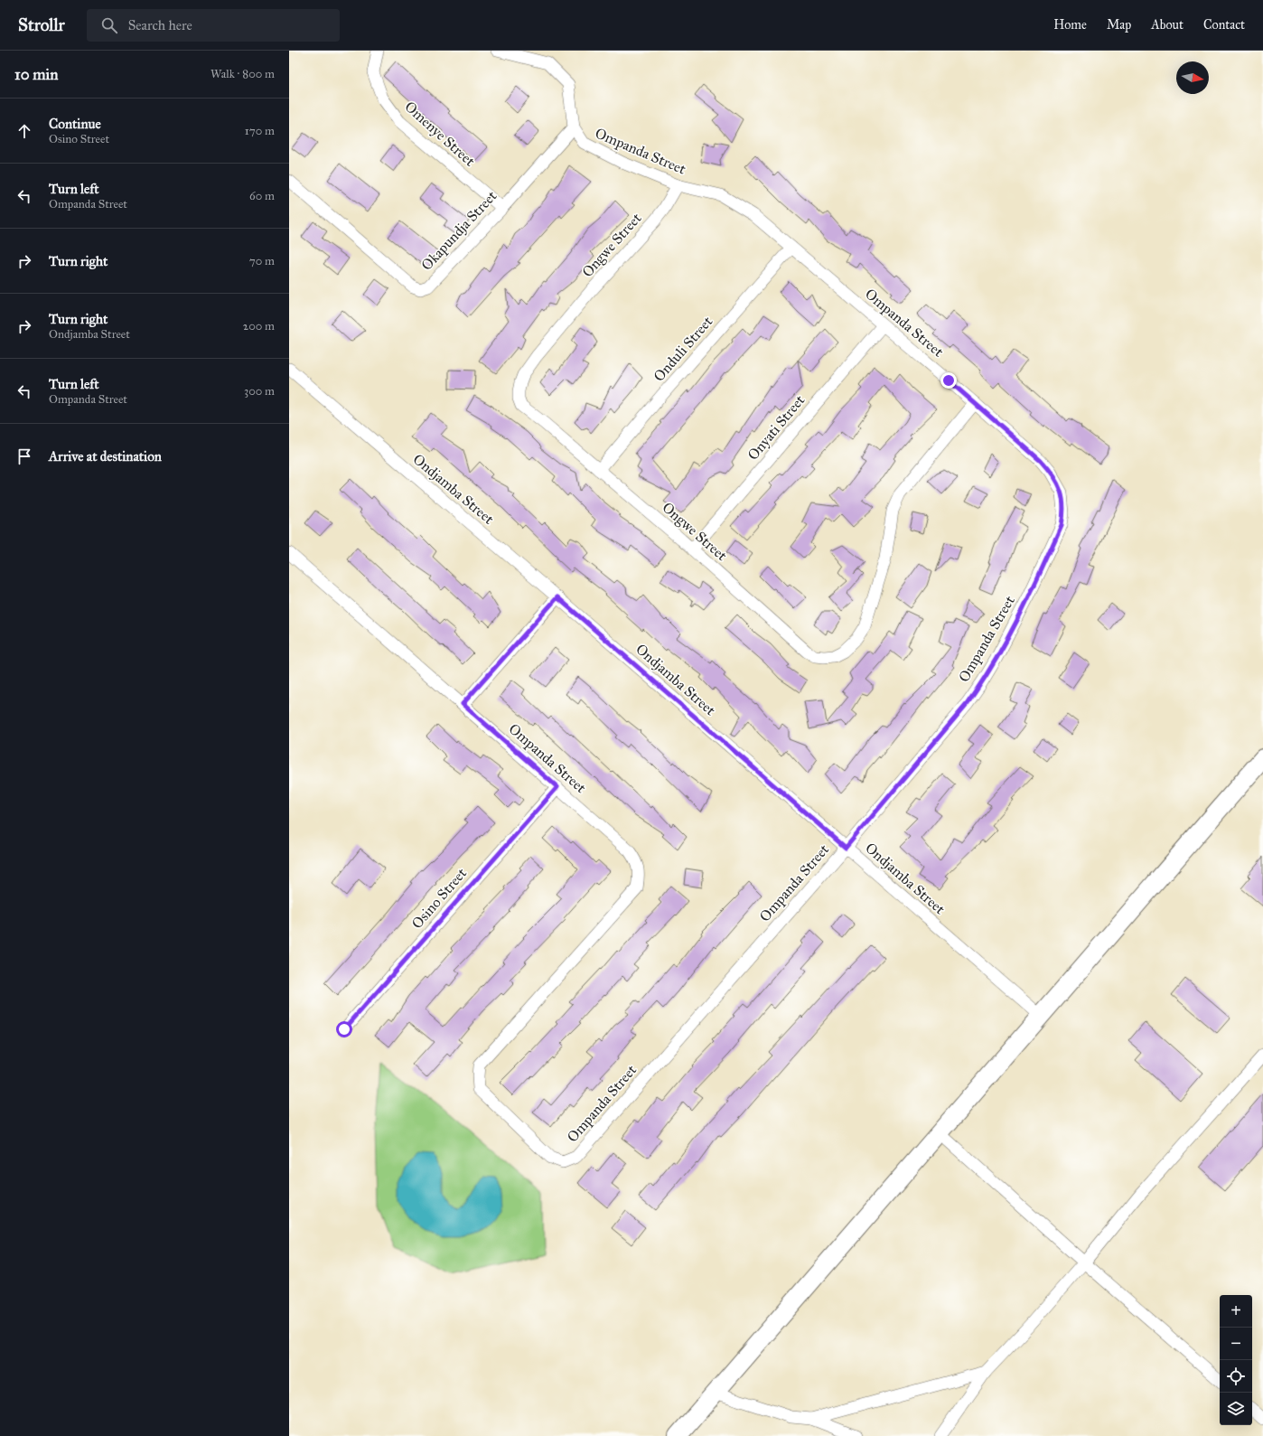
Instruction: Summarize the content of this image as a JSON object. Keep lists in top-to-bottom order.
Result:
{
  "streets": {
    "street": [
      "Omenye Street",
      "Ompanda Street",
      "Okapundja Street",
      "Ongwe Street",
      "Onduli Street",
      "Onyati Street",
      "Ondjamba Street",
      "Osino Street"
    ]
  },
  "crossings": [
    ["Omenye Street", "Okapundja Street"],
    ["Ompanda Street", "Okapundja Street"],
    ["Ompanda Street", "Ongwe Street"],
    ["Ompanda Street", "Onduli Street"],
    ["Ompanda Street", "Onyati Street"],
    ["Ompanda Street", "Ondjamba Street"],
    ["Ompanda Street", "Osino Street"],
    ["Ongwe Street", "Onduli Street"],
    ["Ongwe Street", "Onyati Street"]
  ],
  "north": "right",
  "page": {
    "header": "Strollr",
    "search": "Search here",
    "nav": [
      "Home",
      "Map",
      "About",
      "Contact"
    ],
    "heading": ["10 min", "Walk · 800 m"],
    "list": [
      ["Continue", "Osino Street", "170 m"],
      ["Turn left", "Ompanda Street", "60 m"],
      ["Turn right", "70 m"],
      ["Turn right", "Ondjamba Street", "200 m"],
      ["Turn left", "Ompanda Street", "300 m"],
      "Arrive at destination"
    ],
    "map_buttons": ["+", "−"]
  }
}
